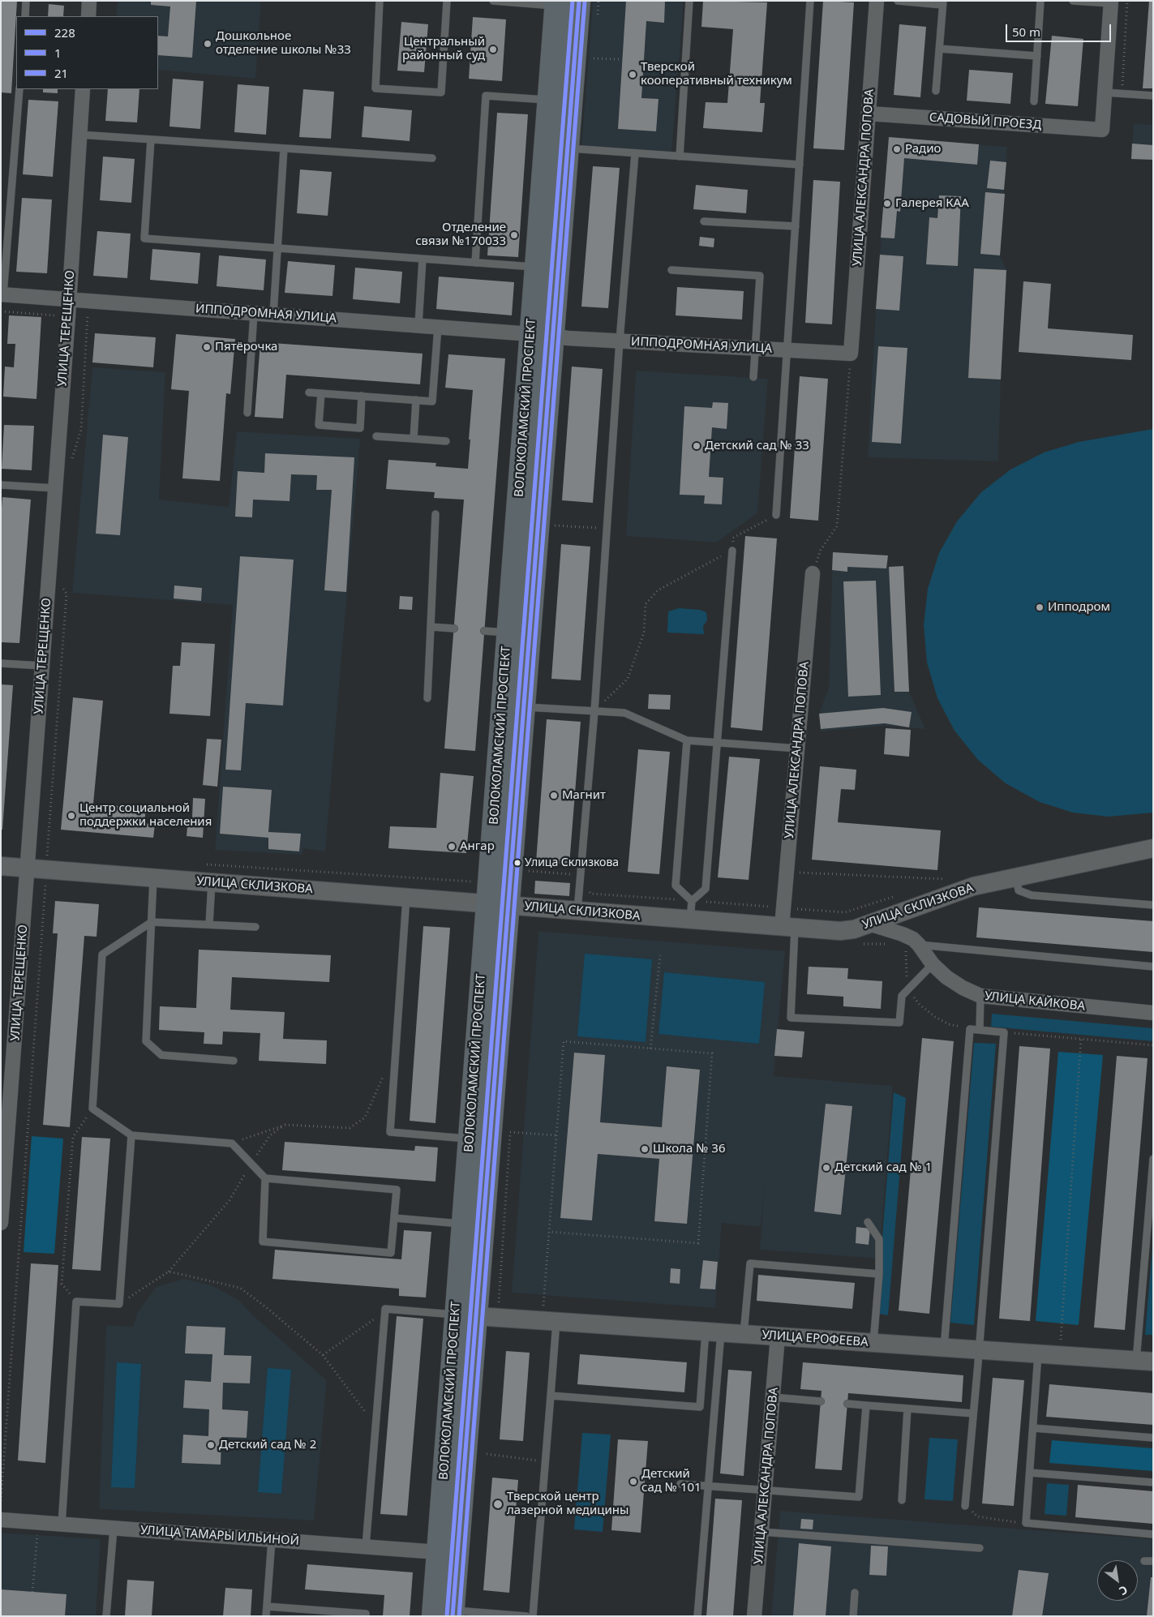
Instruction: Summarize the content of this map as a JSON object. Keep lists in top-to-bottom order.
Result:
{
  "streets": {
    "main road": ["ВОЛОКОЛАМСКИЙ ПРОСПЕКТ"],
    "street": [
      "САДОВЫЙ ПРОЕЗД",
      "УЛИЦА АЛЕКСАНДРА ПОПОВА",
      "ИППОДРОМНАЯ УЛИЦА",
      "УЛИЦА ТЕРЕЩЕНКО",
      "УЛИЦА СКЛИЗКОВА",
      "УЛИЦА КАЙКОВА",
      "УЛИЦА ЕРОФЕЕВА",
      "УЛИЦА ТАМАРЫ ИЛЬИНОЙ"
    ]
  },
  "crossings": [
    ["САДОВЫЙ ПРОЕЗД", "УЛИЦА АЛЕКСАНДРА ПОПОВА"],
    ["УЛИЦА АЛЕКСАНДРА ПОПОВА", "ИППОДРОМНАЯ УЛИЦА"],
    ["УЛИЦА АЛЕКСАНДРА ПОПОВА", "УЛИЦА СКЛИЗКОВА"],
    ["УЛИЦА АЛЕКСАНДРА ПОПОВА", "УЛИЦА ЕРОФЕЕВА"],
    ["ИППОДРОМНАЯ УЛИЦА", "УЛИЦА ТЕРЕЩЕНКО"],
    ["ИППОДРОМНАЯ УЛИЦА", "ВОЛОКОЛАМСКИЙ ПРОСПЕКТ"],
    ["УЛИЦА ТЕРЕЩЕНКО", "УЛИЦА СКЛИЗКОВА"],
    ["ВОЛОКОЛАМСКИЙ ПРОСПЕКТ", "УЛИЦА СКЛИЗКОВА"],
    ["ВОЛОКОЛАМСКИЙ ПРОСПЕКТ", "УЛИЦА ЕРОФЕЕВА"],
    ["ВОЛОКОЛАМСКИЙ ПРОСПЕКТ", "УЛИЦА ТАМАРЫ ИЛЬИНОЙ"],
    ["УЛИЦА СКЛИЗКОВА", "УЛИЦА КАЙКОВА"]
  ],
  "places": [
    "Дошкольное отделение школы №33",
    "Центральный районный суд",
    "Тверской кооперативный техникум",
    "Радио",
    "Галерея КАА",
    "Отделение связи №170033",
    "Пятёрочка",
    "Детский сад № 33",
    "Ипподром",
    "Магнит",
    "Центр социальной поддержки населения",
    "Ангар",
    "Улица Склизкова",
    "Школа № 36",
    "Детский сад № 1",
    "Детский сад № 2",
    "Детский сад № 101",
    "Тверской центр лазерной медицины"
  ],
  "lines": ["transit line 228", "transit line 21", "transit line 1"],
  "legend": ["228", "1", "21"],
  "scale_bar": "50 m",
  "north": "bottom right"
}
